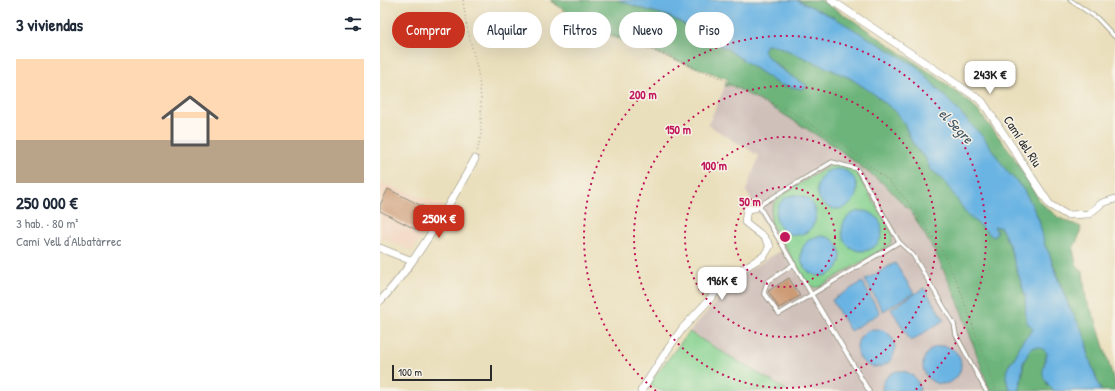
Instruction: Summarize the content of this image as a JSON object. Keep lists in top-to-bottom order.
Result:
{
  "streets": {
    "street": ["Camí del Riu"]
  },
  "water": ["el Segre"],
  "scale_bar": "100 m",
  "page": {
    "heading": "3 viviendas",
    "chip": [
      "Comprar",
      "Alquilar",
      "Filtros",
      "Nuevo",
      "Piso"
    ],
    "list": [
      {
        "name": "250 000 €",
        "note": "3 hab. · 80 m² · Camí Vell d'Albatàrrec"
      }
    ],
    "price": ["243K €", "250K €", "196K €"],
    "scale": "100 m"
  },
  "rings": [
    "200 m",
    "150 m",
    "100 m",
    "50 m"
  ]
}
